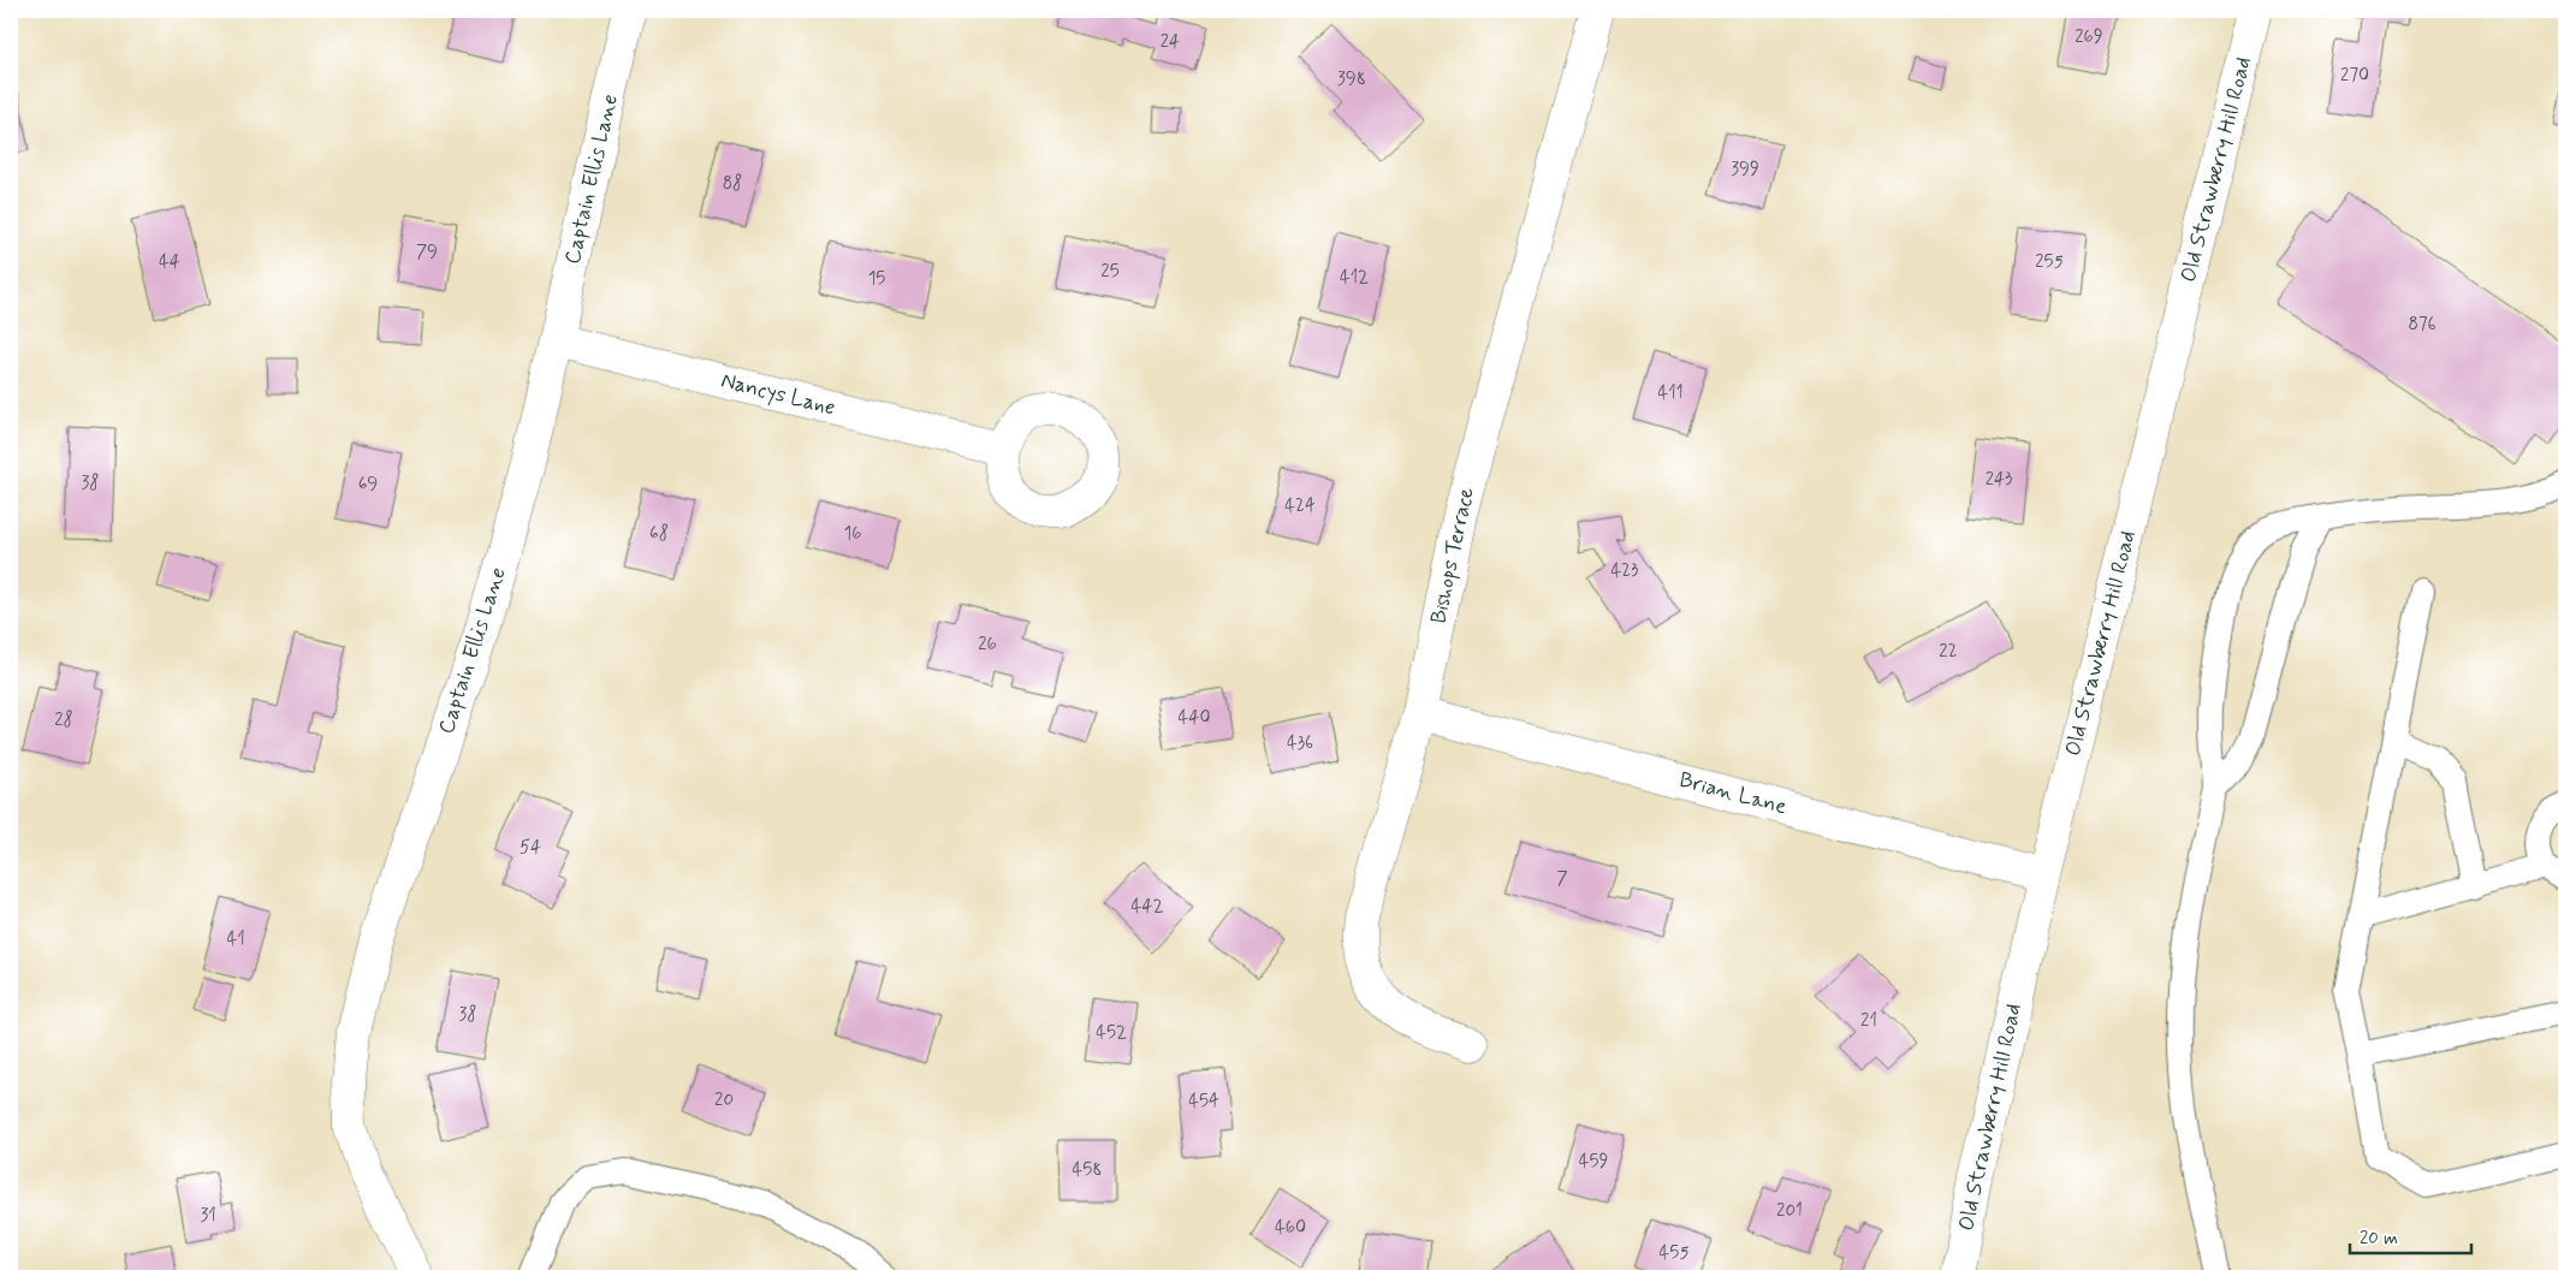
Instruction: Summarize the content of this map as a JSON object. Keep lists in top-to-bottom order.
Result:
{
  "streets": {
    "street": [
      "Old Strawberry Hill Road",
      "Captain Ellis Lane",
      "Nancys Lane",
      "Bishops Terrace",
      "Brian Lane"
    ]
  },
  "crossings": [
    ["Old Strawberry Hill Road", "Brian Lane"],
    ["Captain Ellis Lane", "Nancys Lane"],
    ["Bishops Terrace", "Brian Lane"]
  ],
  "house_numbers": [
    "269",
    "24",
    "270",
    "398",
    "399",
    "88",
    "79",
    "44",
    "255",
    "25",
    "412",
    "15",
    "876",
    "411",
    "243",
    "38",
    "69",
    "424",
    "68",
    "16",
    "423",
    "26",
    "22",
    "440",
    "28",
    "436",
    "54",
    "7",
    "442",
    "41",
    "38",
    "21",
    "452",
    "20",
    "454",
    "459",
    "458",
    "201",
    "31",
    "460",
    "455"
  ],
  "scale_bar": "20 m"
}
